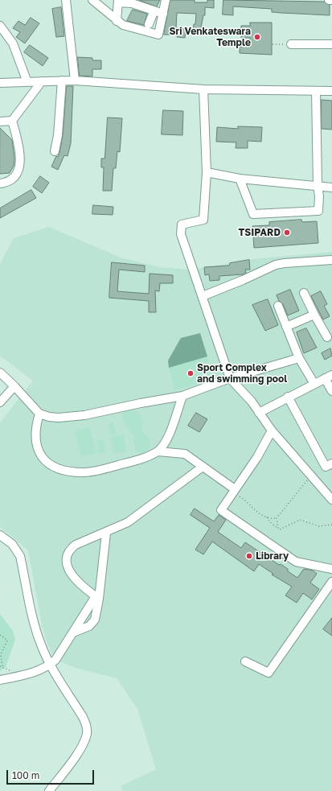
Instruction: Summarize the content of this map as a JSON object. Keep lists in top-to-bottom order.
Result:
{
  "places": [
    "Sri Venkateswara Temple",
    "TSIPARD",
    "Sport Complex and swimming pool",
    "Library"
  ],
  "scale_bar": "100 m"
}
